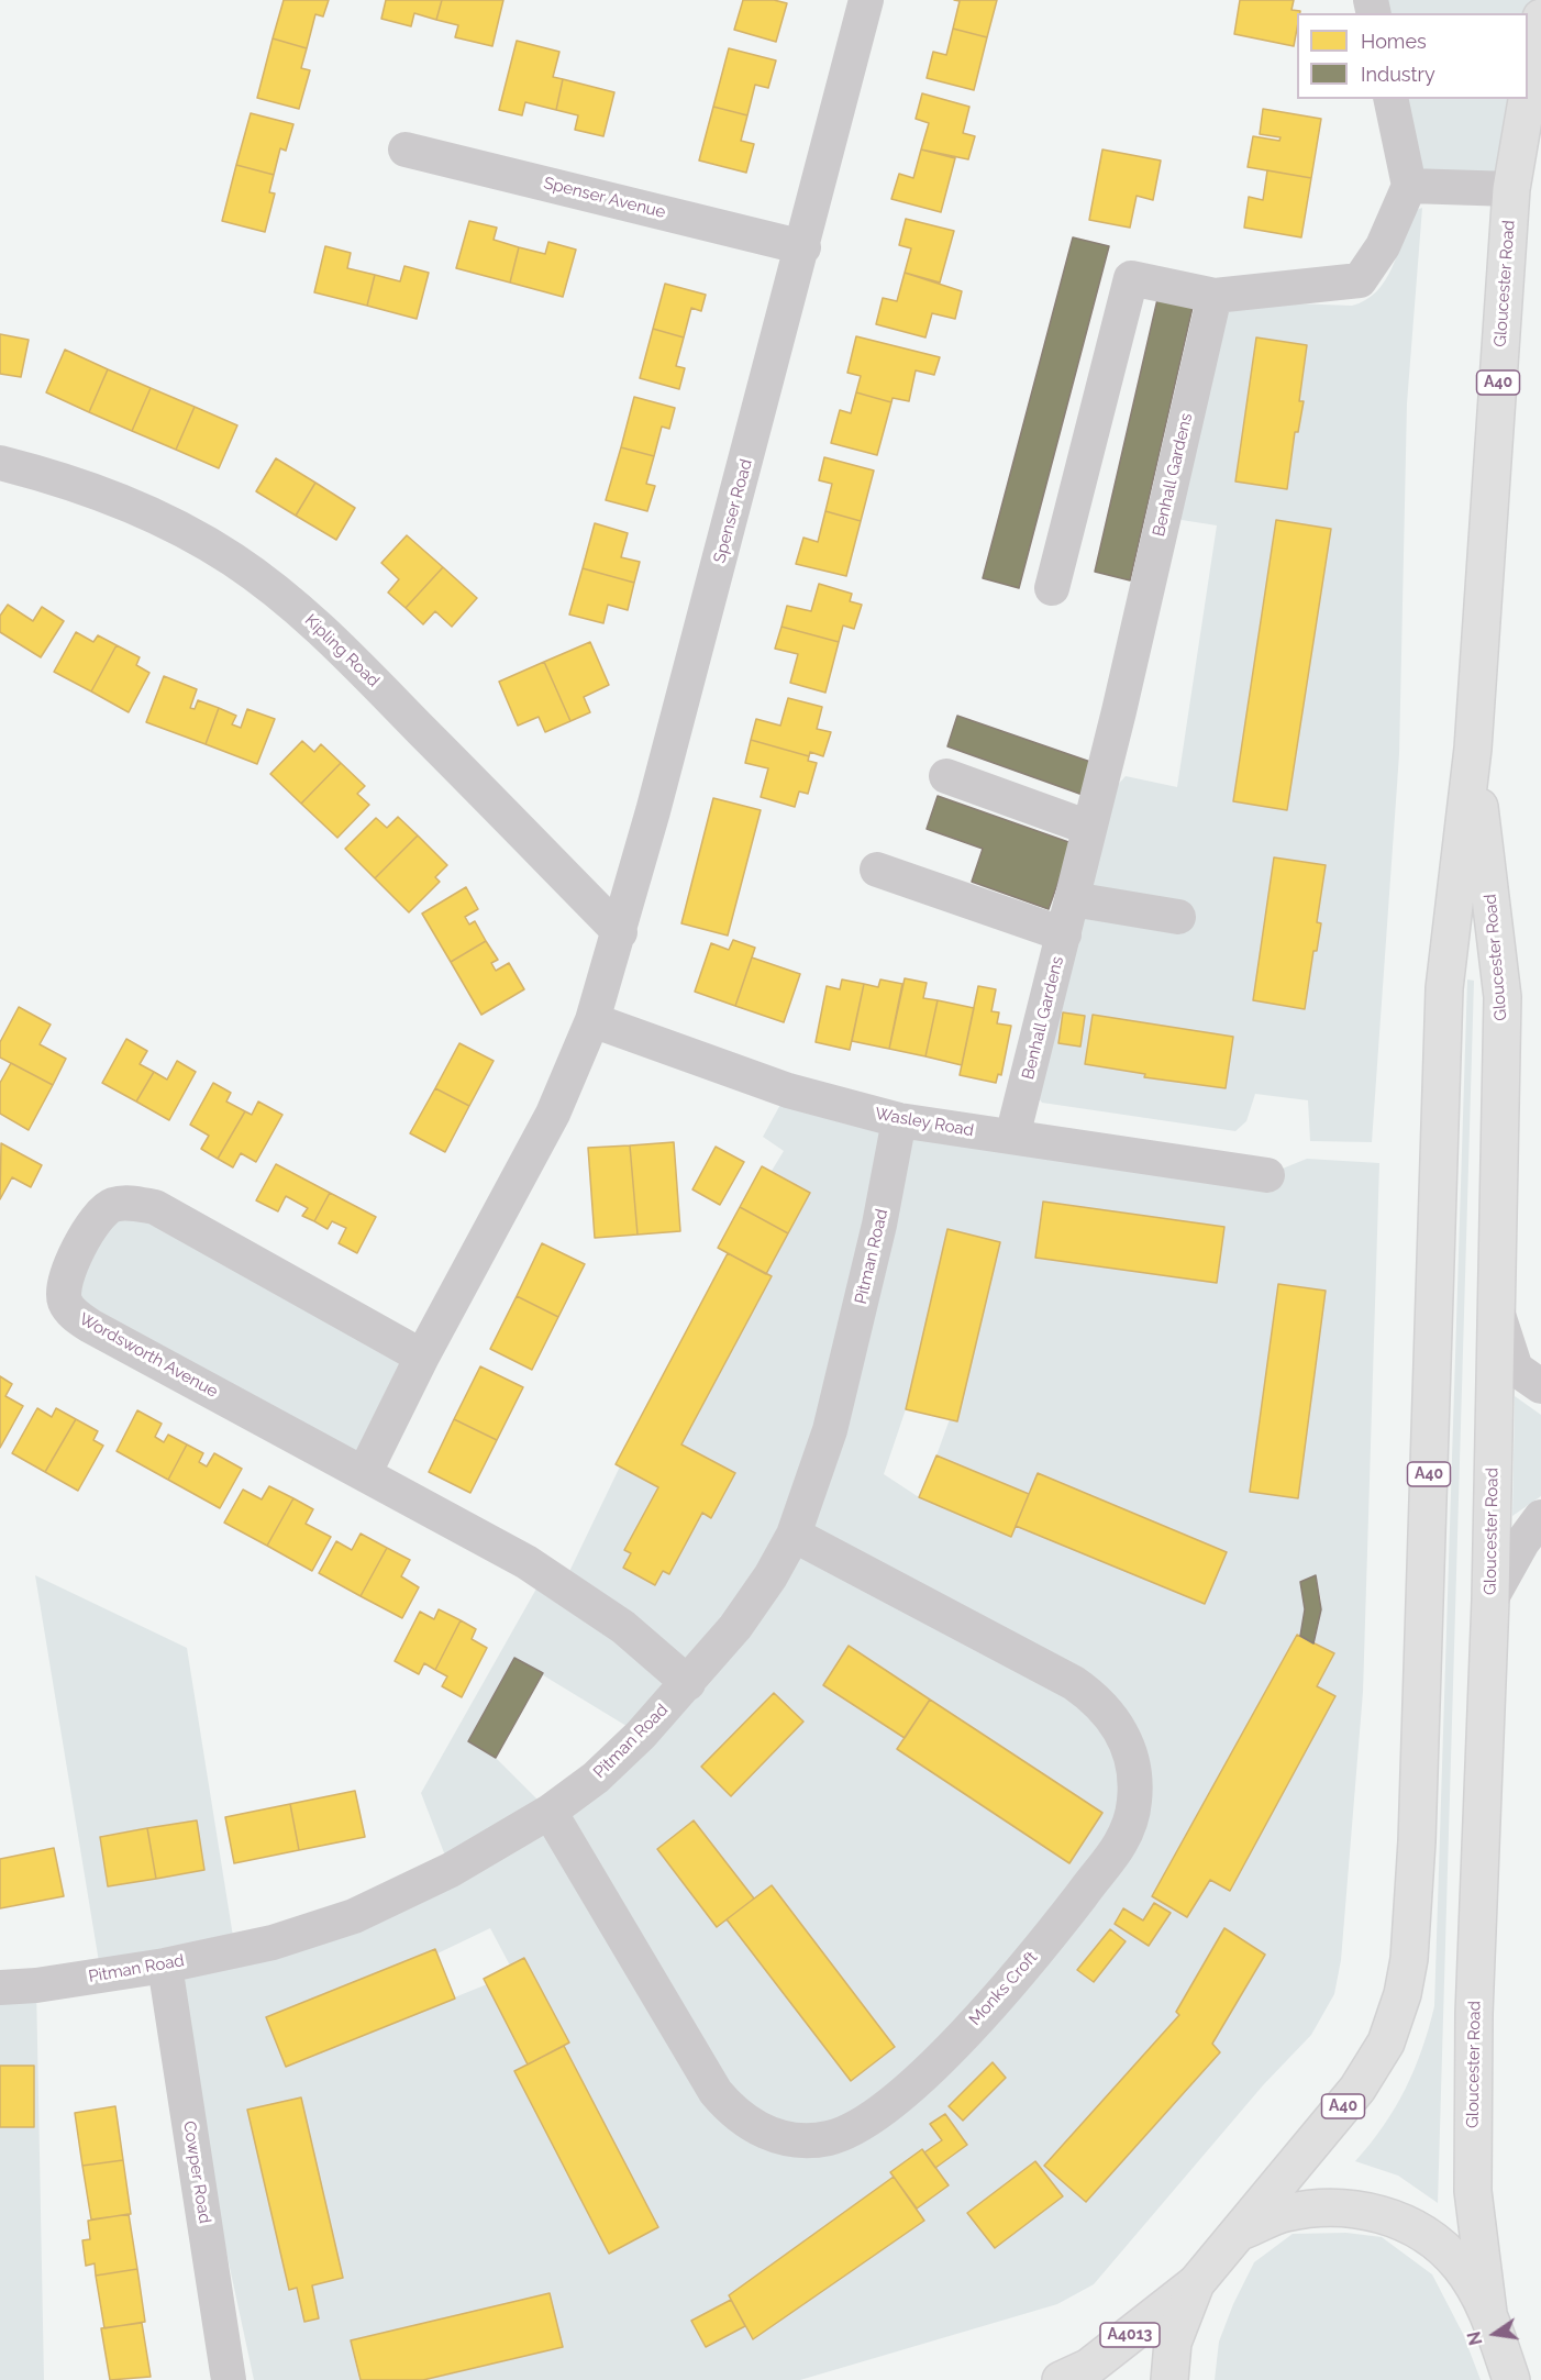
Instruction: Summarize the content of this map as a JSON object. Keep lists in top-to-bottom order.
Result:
{
  "streets": {
    "main road": ["Gloucester Road", "A40", "A4013"],
    "street": [
      "Spenser Avenue",
      "Benhall Gardens",
      "Spenser Road",
      "Kipling Road",
      "Wasley Road",
      "Pitman Road",
      "Wordsworth Avenue",
      "Monks Croft",
      "Cowper Road"
    ]
  },
  "crossings": [
    ["Spenser Avenue", "Spenser Road"],
    ["Gloucester Road", "A4013"],
    ["Benhall Gardens", "Wasley Road"],
    ["Spenser Road", "Kipling Road"],
    ["Spenser Road", "Wasley Road"],
    ["Wasley Road", "Pitman Road"],
    ["Pitman Road", "Wordsworth Avenue"],
    ["Pitman Road", "Monks Croft"],
    ["Pitman Road", "Cowper Road"]
  ],
  "legend": ["Homes", "Industry"],
  "north": "left"
}
